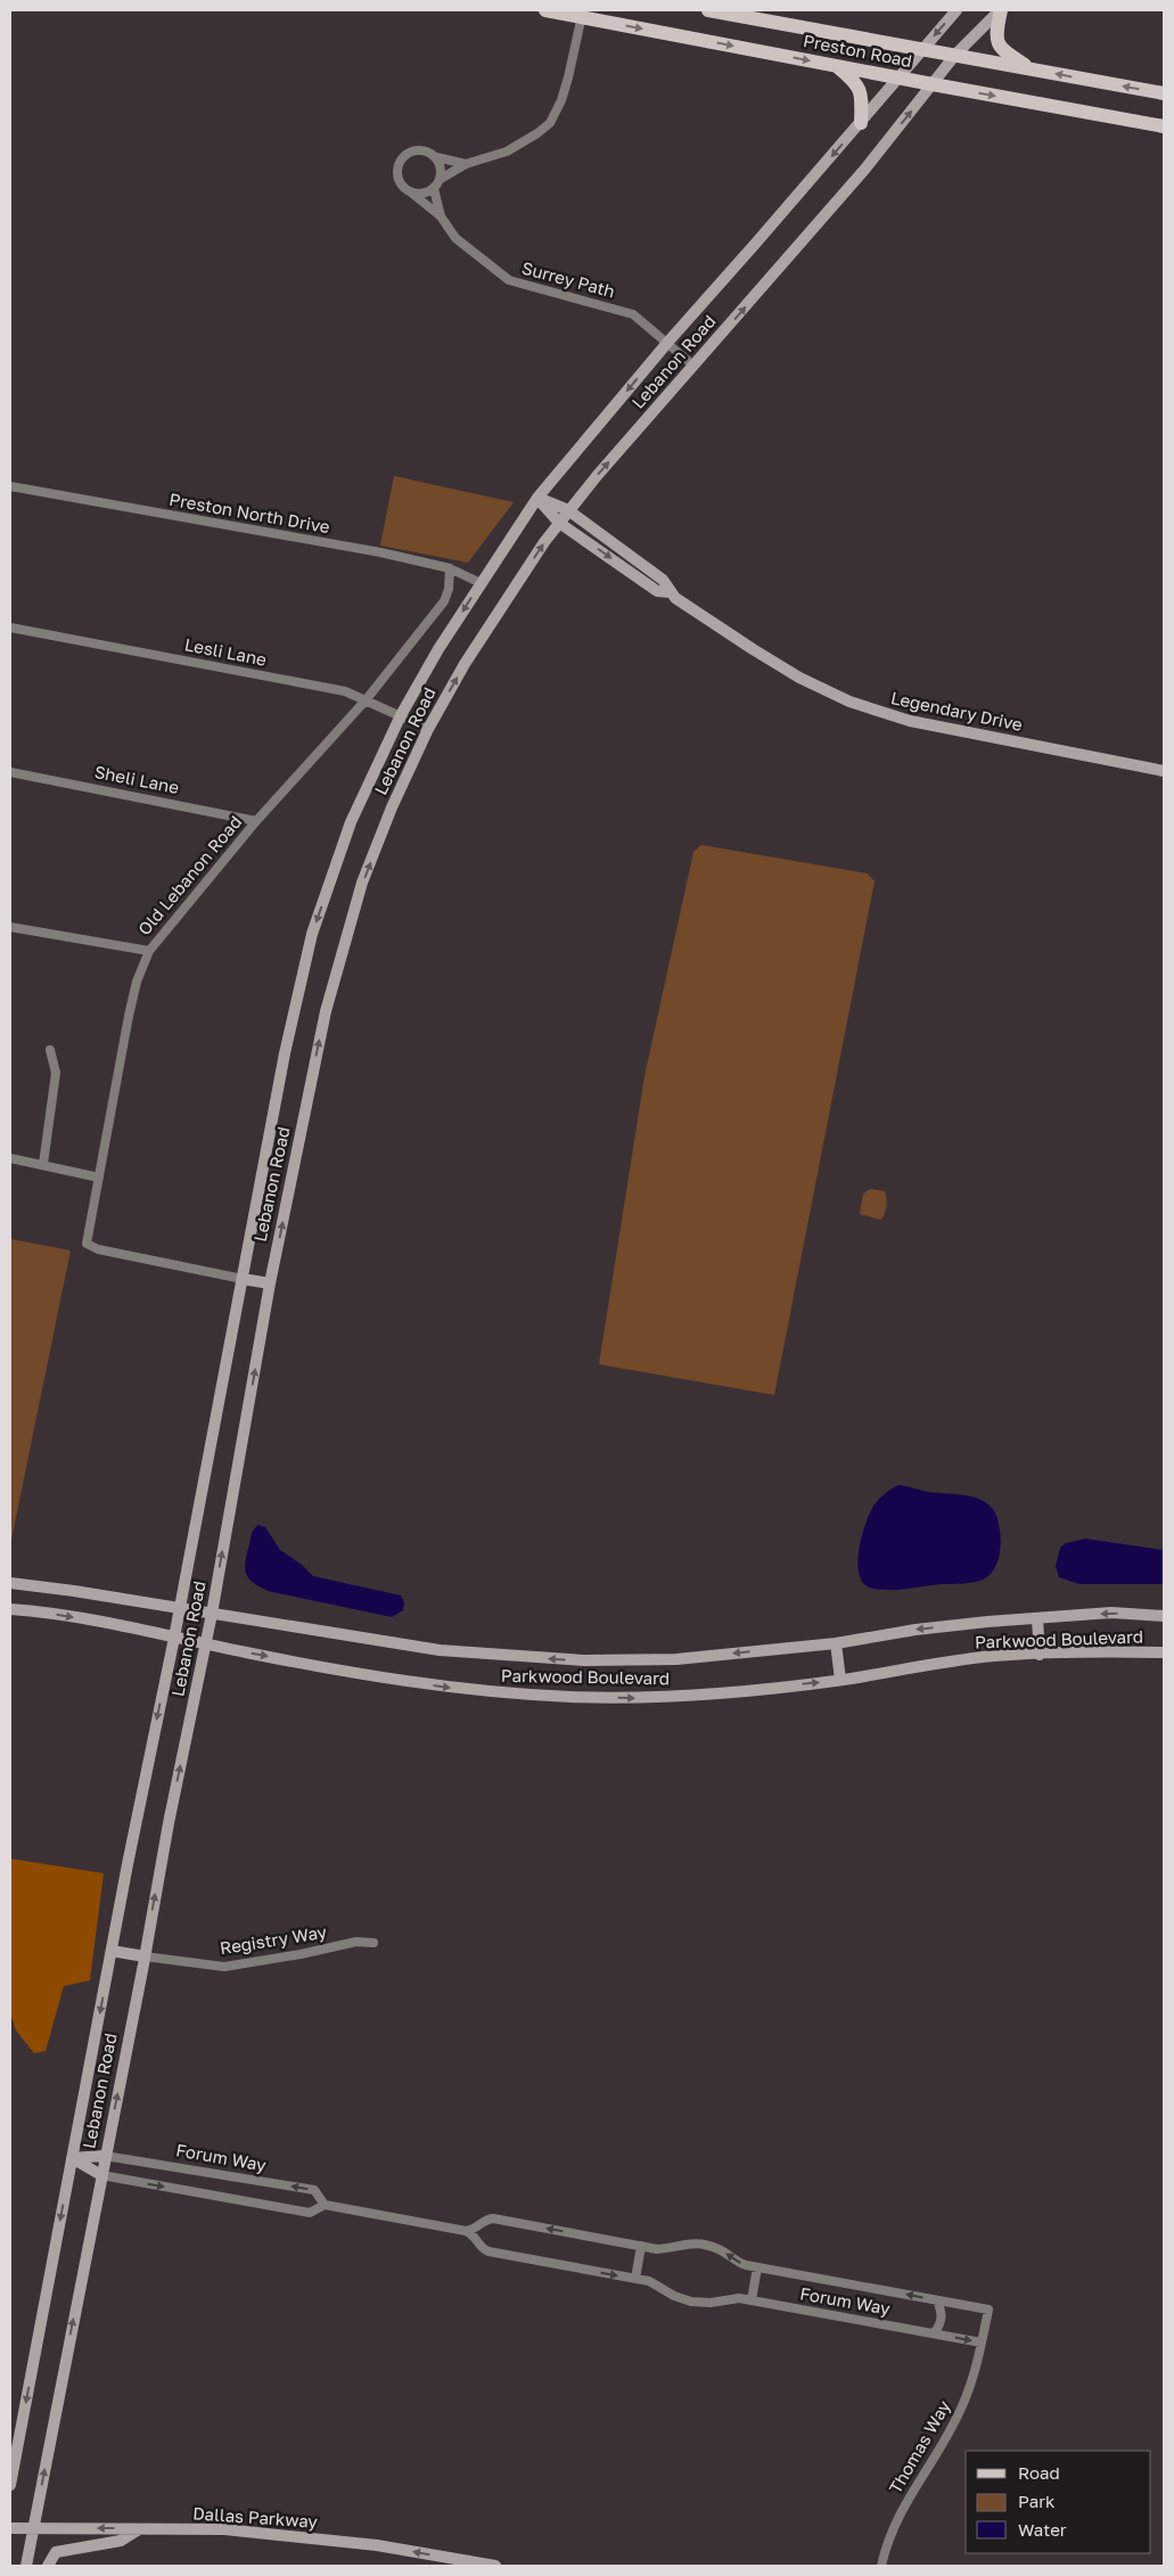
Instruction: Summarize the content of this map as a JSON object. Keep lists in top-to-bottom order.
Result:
{
  "streets": {
    "main road": [
      "Preston Road",
      "Lebanon Road",
      "Legendary Drive",
      "Parkwood Boulevard",
      "Dallas Parkway"
    ],
    "street": [
      "Surrey Path",
      "Preston North Drive",
      "Lesli Lane",
      "Sheli Lane",
      "Old Lebanon Road",
      "Registry Way",
      "Forum Way",
      "Thomas Way"
    ]
  },
  "crossings": [
    ["Preston Road", "Surrey Path"],
    ["Preston Road", "Lebanon Road"],
    ["Surrey Path", "Lebanon Road"],
    ["Lebanon Road", "Preston North Drive"],
    ["Lebanon Road", "Lesli Lane"],
    ["Lebanon Road", "Legendary Drive"],
    ["Lebanon Road", "Old Lebanon Road"],
    ["Lebanon Road", "Parkwood Boulevard"],
    ["Lebanon Road", "Registry Way"],
    ["Lebanon Road", "Forum Way"],
    ["Lebanon Road", "Dallas Parkway"],
    ["Preston North Drive", "Old Lebanon Road"],
    ["Lesli Lane", "Old Lebanon Road"],
    ["Sheli Lane", "Old Lebanon Road"],
    ["Forum Way", "Thomas Way"]
  ],
  "one_way": ["Dallas Parkway"],
  "legend": ["Road", "Park", "Water"]
}
